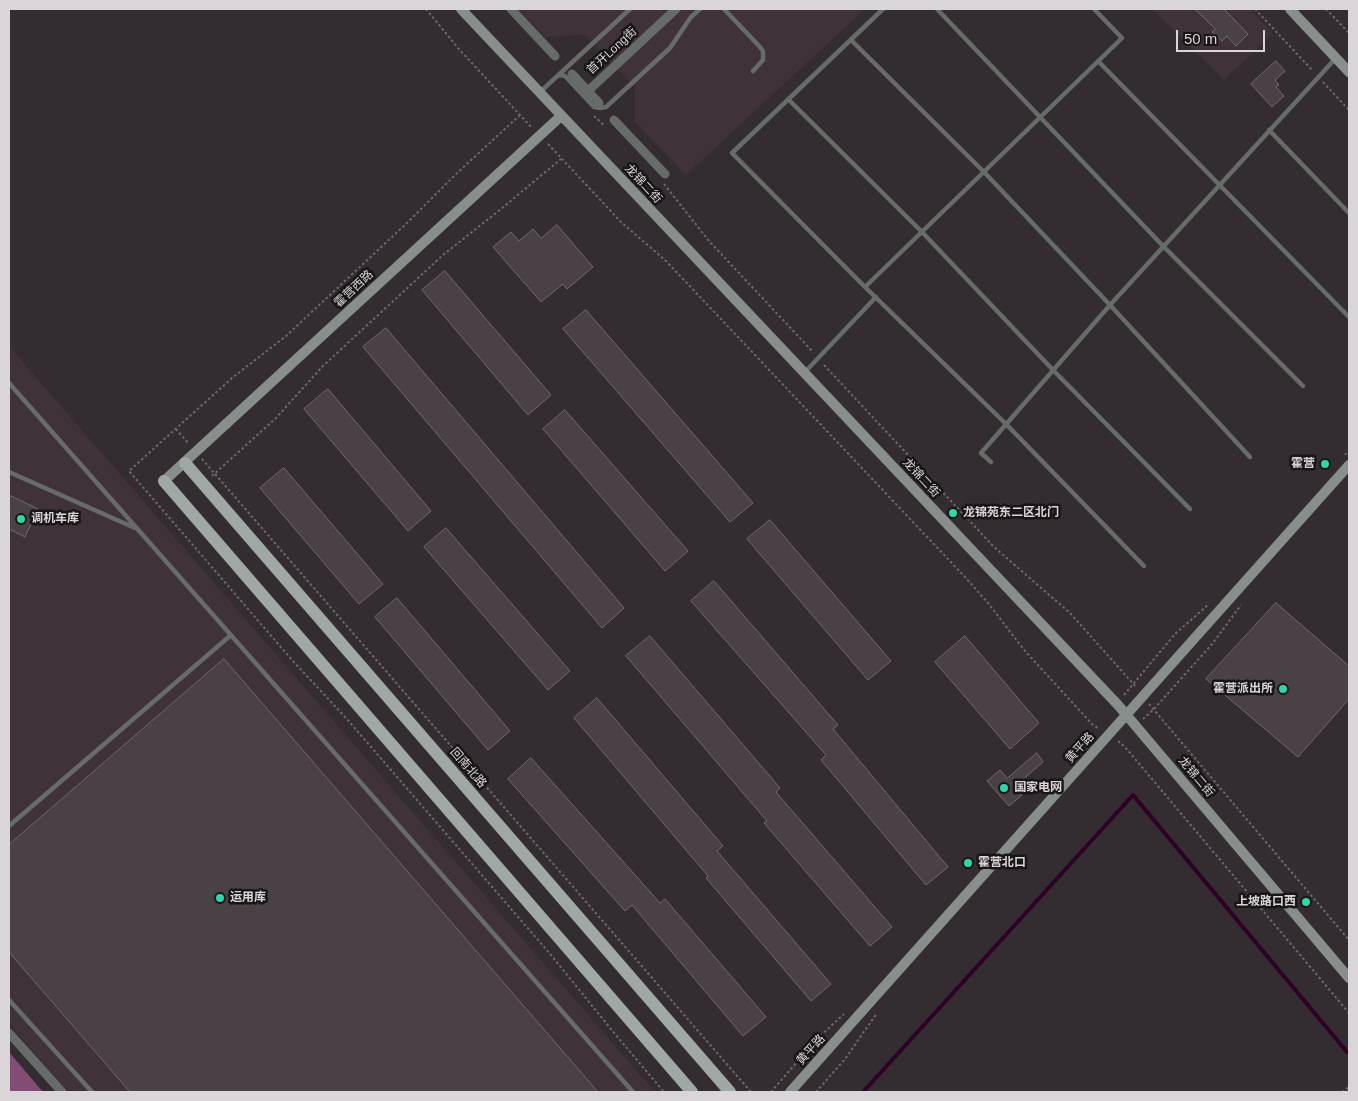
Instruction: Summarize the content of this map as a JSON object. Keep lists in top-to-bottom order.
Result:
{
  "streets": {
    "main road": ["回南北路"],
    "street": [
      "首开Long街",
      "龙锦二街",
      "霍营西路",
      "黄平路"
    ]
  },
  "crossings": [
    ["龙锦二街", "霍营西路"],
    ["龙锦二街", "黄平路"],
    ["霍营西路", "回南北路"]
  ],
  "places": [
    "霍营",
    "龙锦苑东二区北门",
    "调机车库",
    "霍营派出所",
    "国家电网",
    "霍营北口",
    "运用库",
    "上坡路口西"
  ],
  "scale_bar": "50 m"
}
